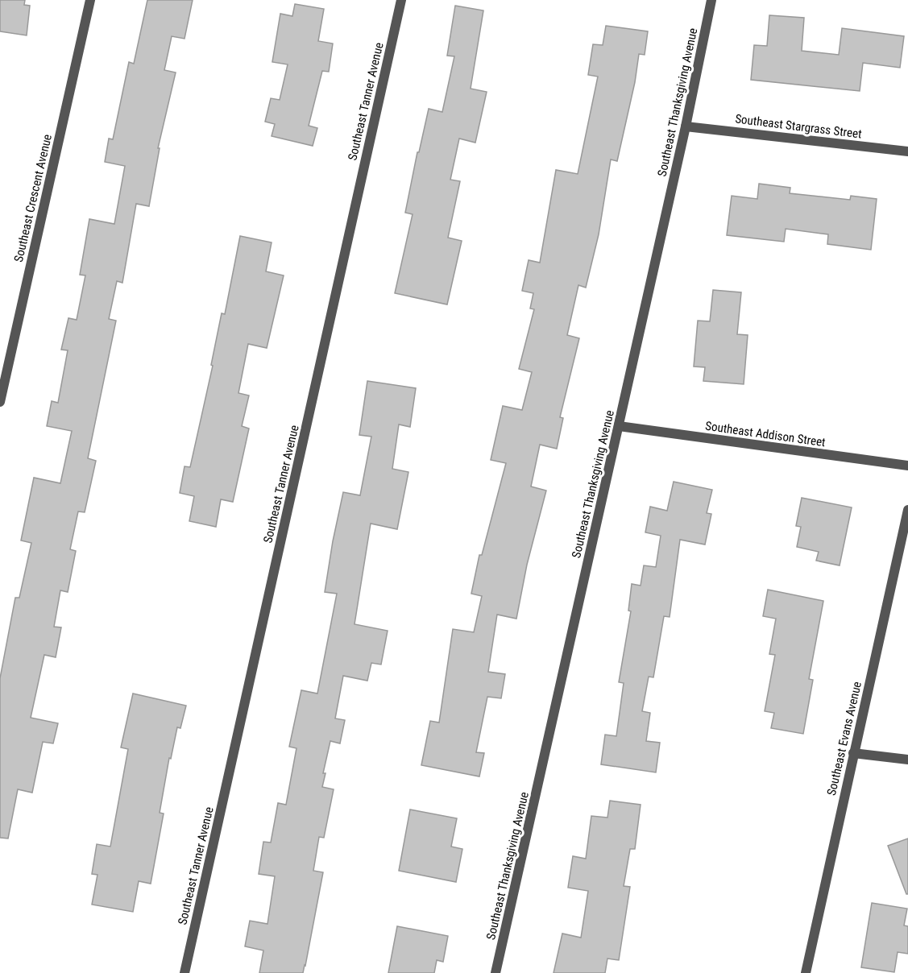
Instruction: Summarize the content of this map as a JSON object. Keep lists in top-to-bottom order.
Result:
{
  "streets": {
    "street": [
      "Southeast Tanner Avenue",
      "Southeast Thanksgiving Avenue",
      "Southeast Stargrass Street",
      "Southeast Crescent Avenue",
      "Southeast Addison Street",
      "Southeast Evans Avenue"
    ]
  },
  "crossings": [
    ["Southeast Thanksgiving Avenue", "Southeast Stargrass Street"],
    ["Southeast Thanksgiving Avenue", "Southeast Addison Street"]
  ]
}
